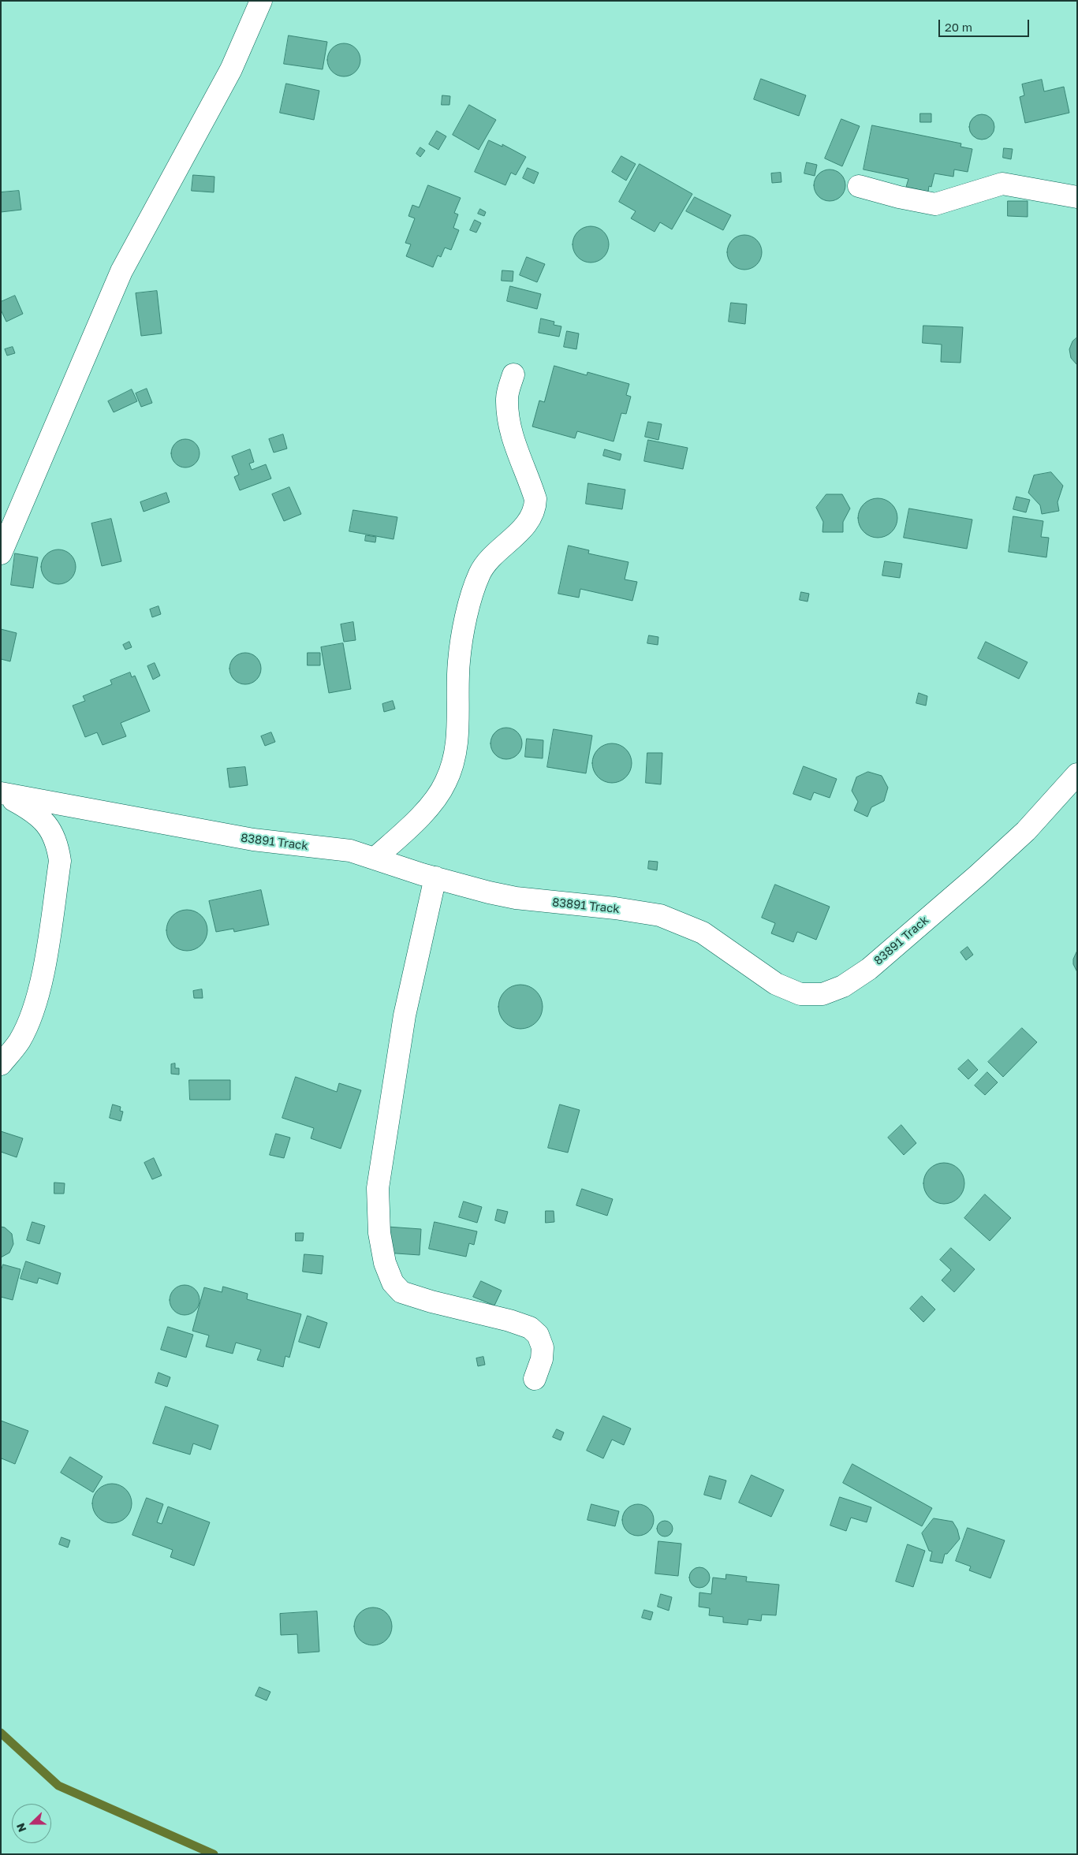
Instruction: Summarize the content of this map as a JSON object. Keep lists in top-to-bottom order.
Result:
{
  "streets": {
    "street": ["83891 Track"]
  },
  "scale_bar": "20 m",
  "north": "left"
}
